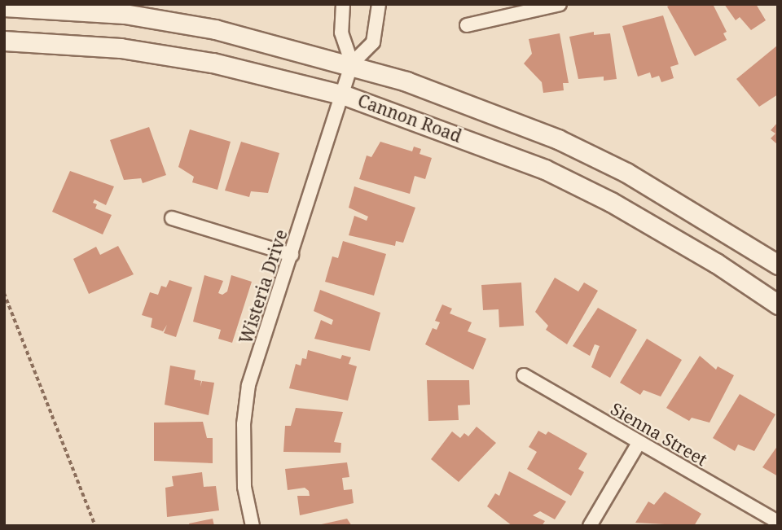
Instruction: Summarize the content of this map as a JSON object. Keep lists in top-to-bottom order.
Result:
{
  "streets": {
    "main road": ["Cannon Road"],
    "street": ["Wisteria Drive", "Sienna Street"]
  },
  "crossings": [
    ["Cannon Road", "Wisteria Drive"]
  ]
}
